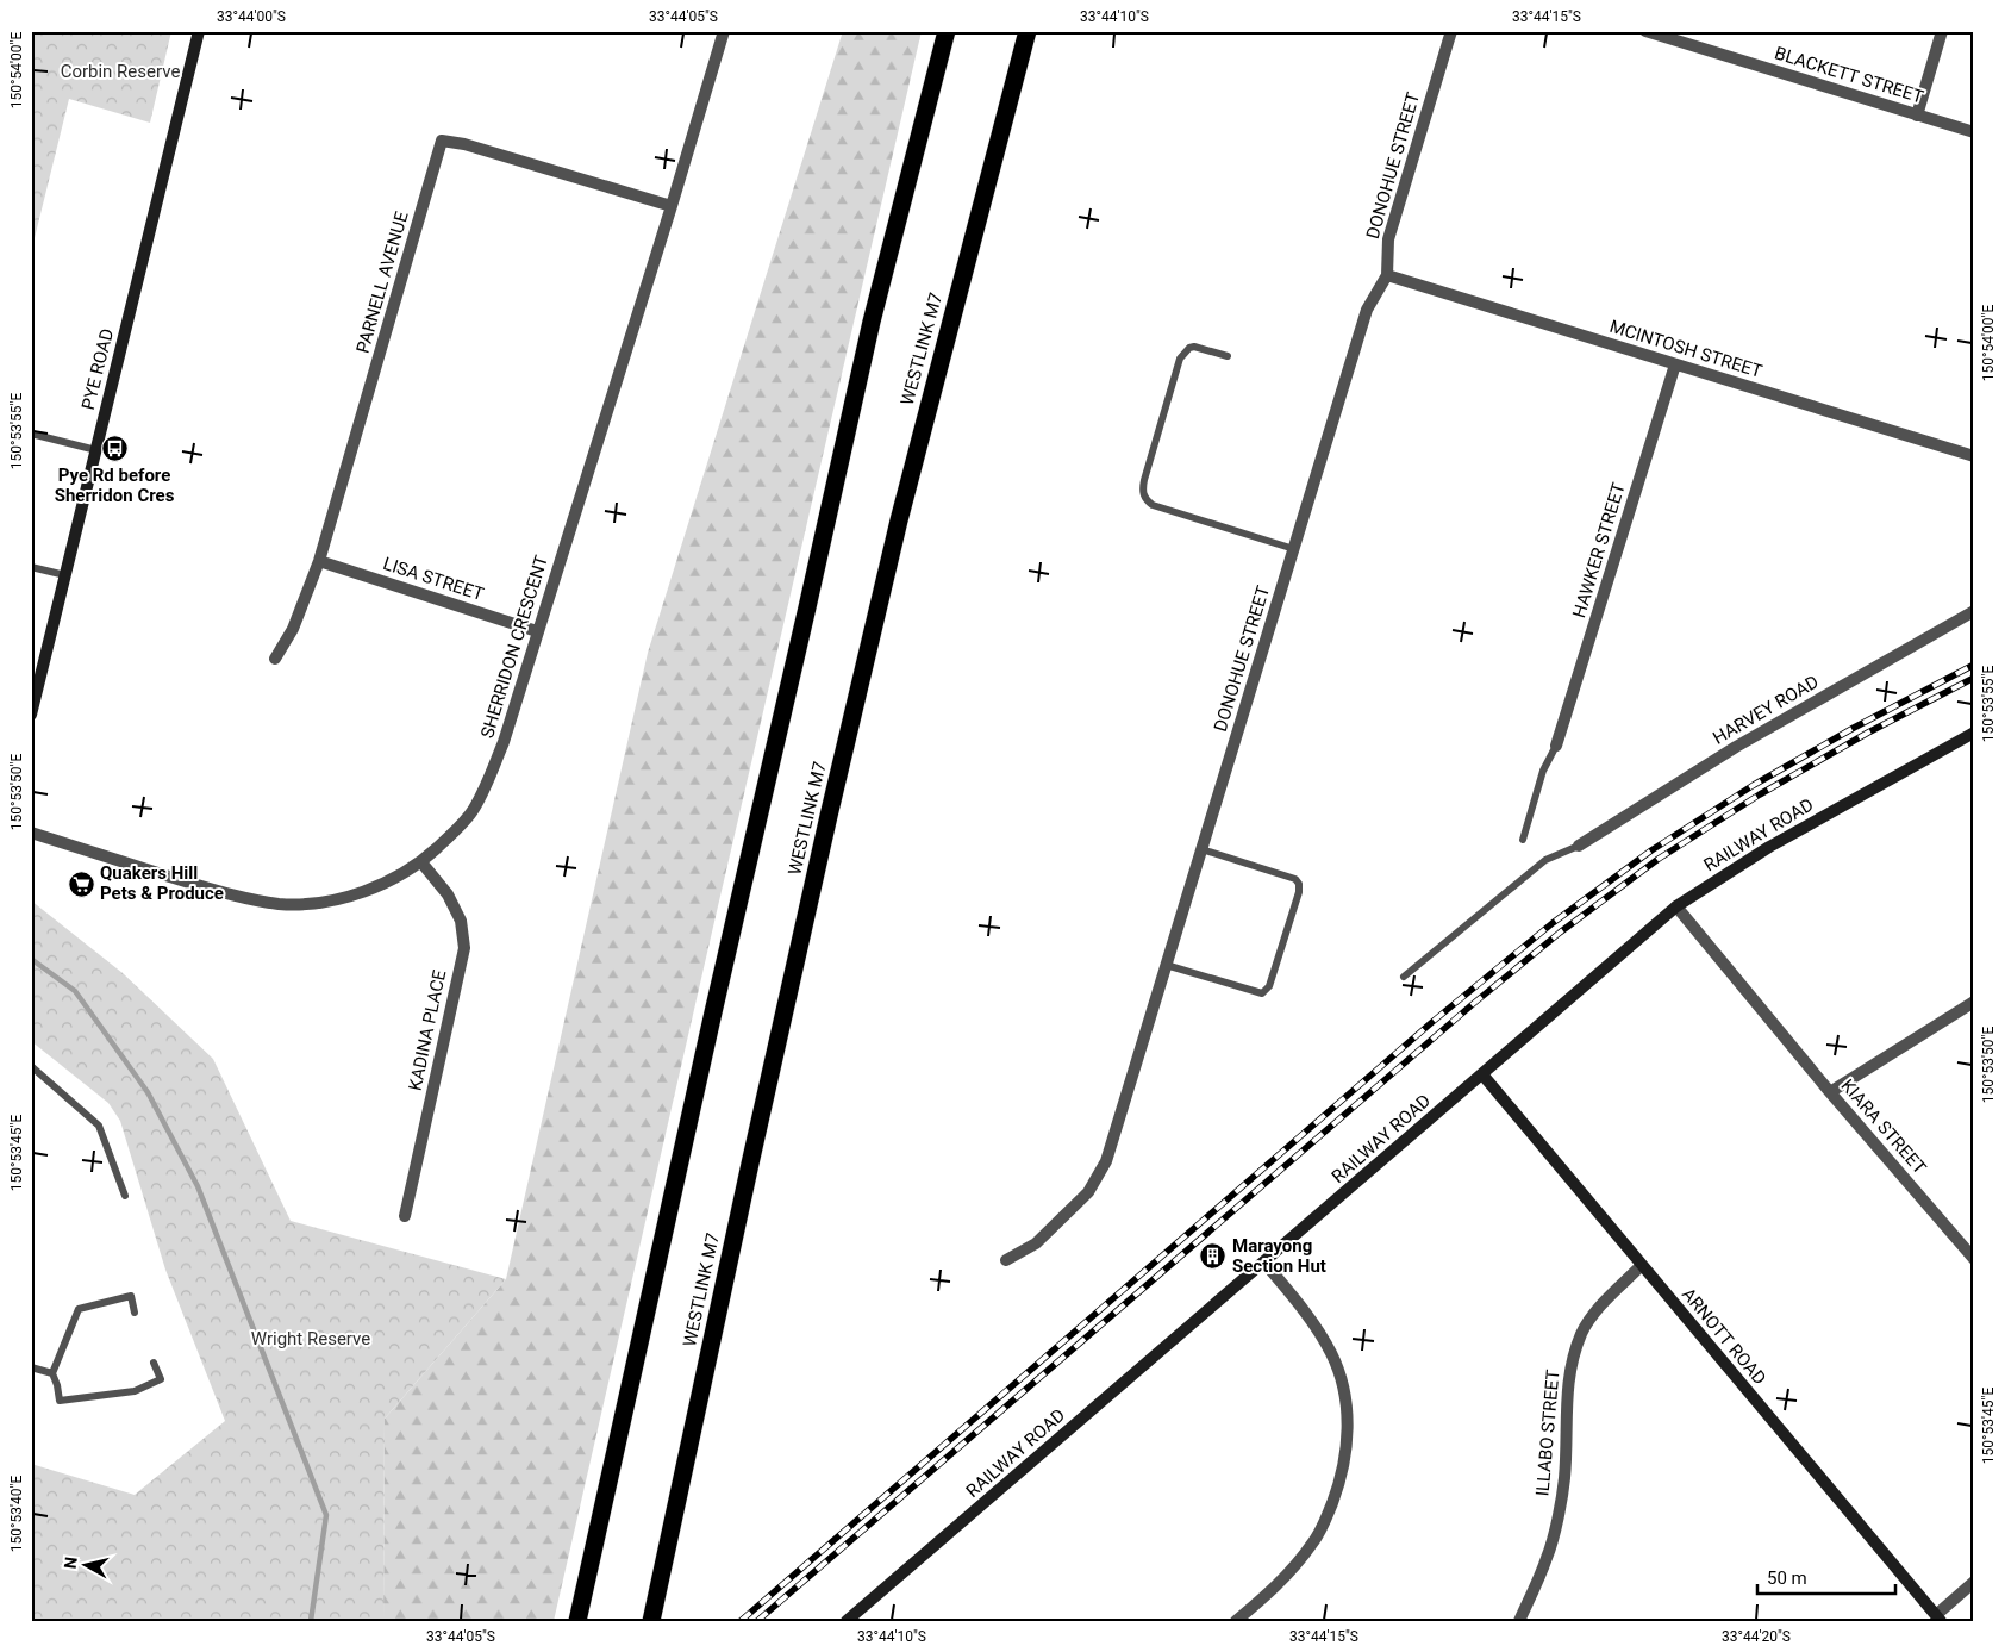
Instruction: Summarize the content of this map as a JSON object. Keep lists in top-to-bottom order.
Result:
{
  "streets": {
    "highway": ["WESTLINK M7"],
    "street": [
      "BLACKETT STREET",
      "DONOHUE STREET",
      "PARNELL AVENUE",
      "MCINTOSH STREET",
      "PYE ROAD",
      "HAWKER STREET",
      "LISA STREET",
      "SHERRIDON CRESCENT",
      "HARVEY ROAD",
      "RAILWAY ROAD",
      "KADINA PLACE",
      "KIARA STREET",
      "ARNOTT ROAD",
      "ILLABO STREET"
    ]
  },
  "crossings": [
    ["DONOHUE STREET", "MCINTOSH STREET"],
    ["PARNELL AVENUE", "LISA STREET"],
    ["PARNELL AVENUE", "SHERRIDON CRESCENT"],
    ["MCINTOSH STREET", "HAWKER STREET"],
    ["LISA STREET", "SHERRIDON CRESCENT"],
    ["SHERRIDON CRESCENT", "KADINA PLACE"],
    ["RAILWAY ROAD", "KIARA STREET"],
    ["RAILWAY ROAD", "ARNOTT ROAD"],
    ["ARNOTT ROAD", "ILLABO STREET"]
  ],
  "parks": ["Corbin Reserve", "Wright Reserve"],
  "places": {
    "bus stop": ["Pye Rd before Sherridon Cres"],
    "supermarket": ["Quakers Hill Pets & Produce"],
    "building": ["Marayong Section Hut"]
  },
  "scale_bar": "50 m",
  "north": "left",
  "coordinates": [
    "33°44'00\"S",
    "33°44'05\"S",
    "33°44'10\"S",
    "33°44'15\"S",
    "150°54'00\"E",
    "150°53'55\"E",
    "150°53'50\"E",
    "150°53'45\"E",
    "150°53'40\"E",
    "33°44'20\"S"
  ]
}
